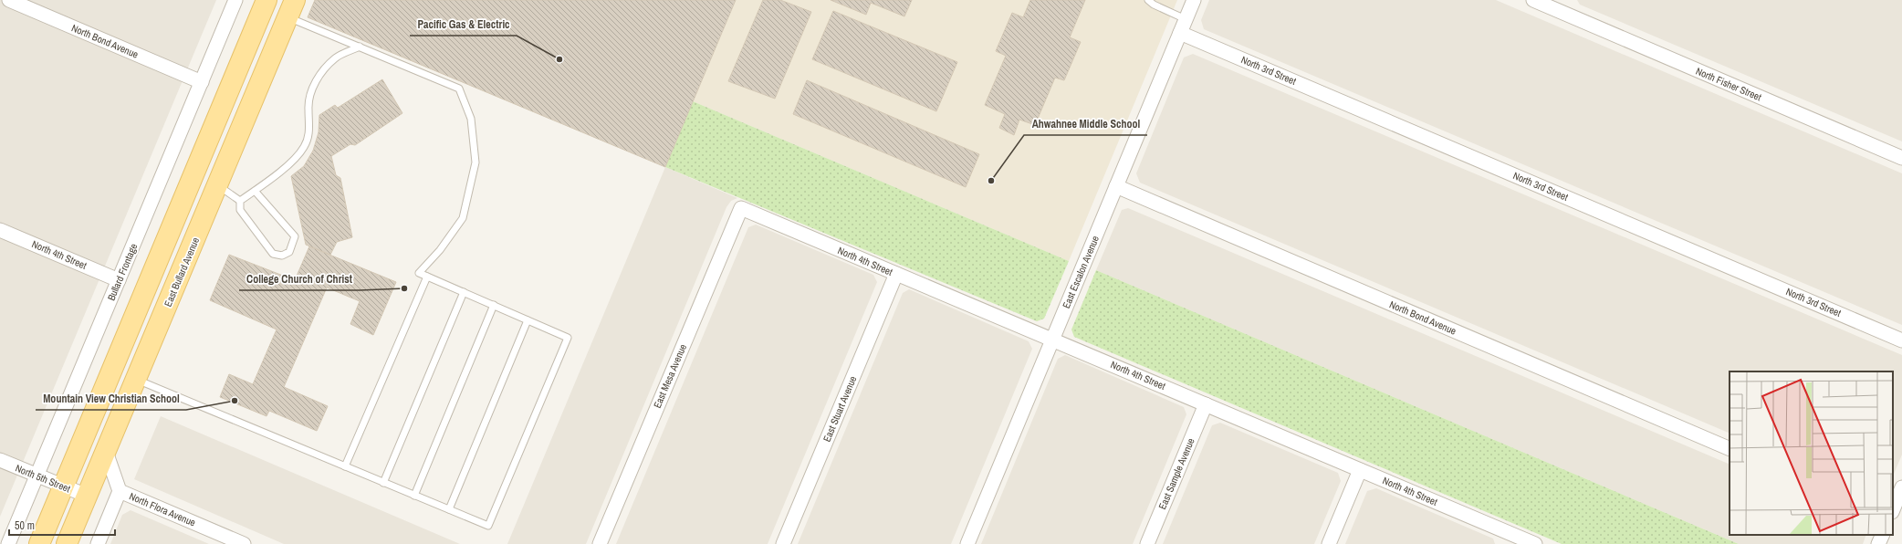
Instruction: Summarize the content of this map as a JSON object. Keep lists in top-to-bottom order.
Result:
{
  "streets": {
    "main road": ["East Bullard Avenue"],
    "street": [
      "North Bond Avenue",
      "North 3rd Street",
      "North Fisher Street",
      "North 4th Street",
      "Bullard Frontage",
      "East Escalon Avenue",
      "East Mesa Avenue",
      "East Stuart Avenue",
      "East Sample Avenue",
      "North 5th Street",
      "North Flora Avenue"
    ]
  },
  "crossings": [
    ["North Bond Avenue", "Bullard Frontage"],
    ["North Bond Avenue", "East Escalon Avenue"],
    ["North 3rd Street", "East Escalon Avenue"],
    ["North 4th Street", "Bullard Frontage"],
    ["North 4th Street", "East Escalon Avenue"],
    ["North 4th Street", "East Mesa Avenue"],
    ["North 4th Street", "East Stuart Avenue"],
    ["North 4th Street", "East Sample Avenue"],
    ["Bullard Frontage", "North 5th Street"],
    ["East Bullard Avenue", "North 5th Street"],
    ["East Bullard Avenue", "North Flora Avenue"]
  ],
  "places": [
    "Pacific Gas & Electric",
    "Ahwahnee Middle School",
    "College Church of Christ",
    "Mountain View Christian School"
  ],
  "scale_bar": "50 m"
}
